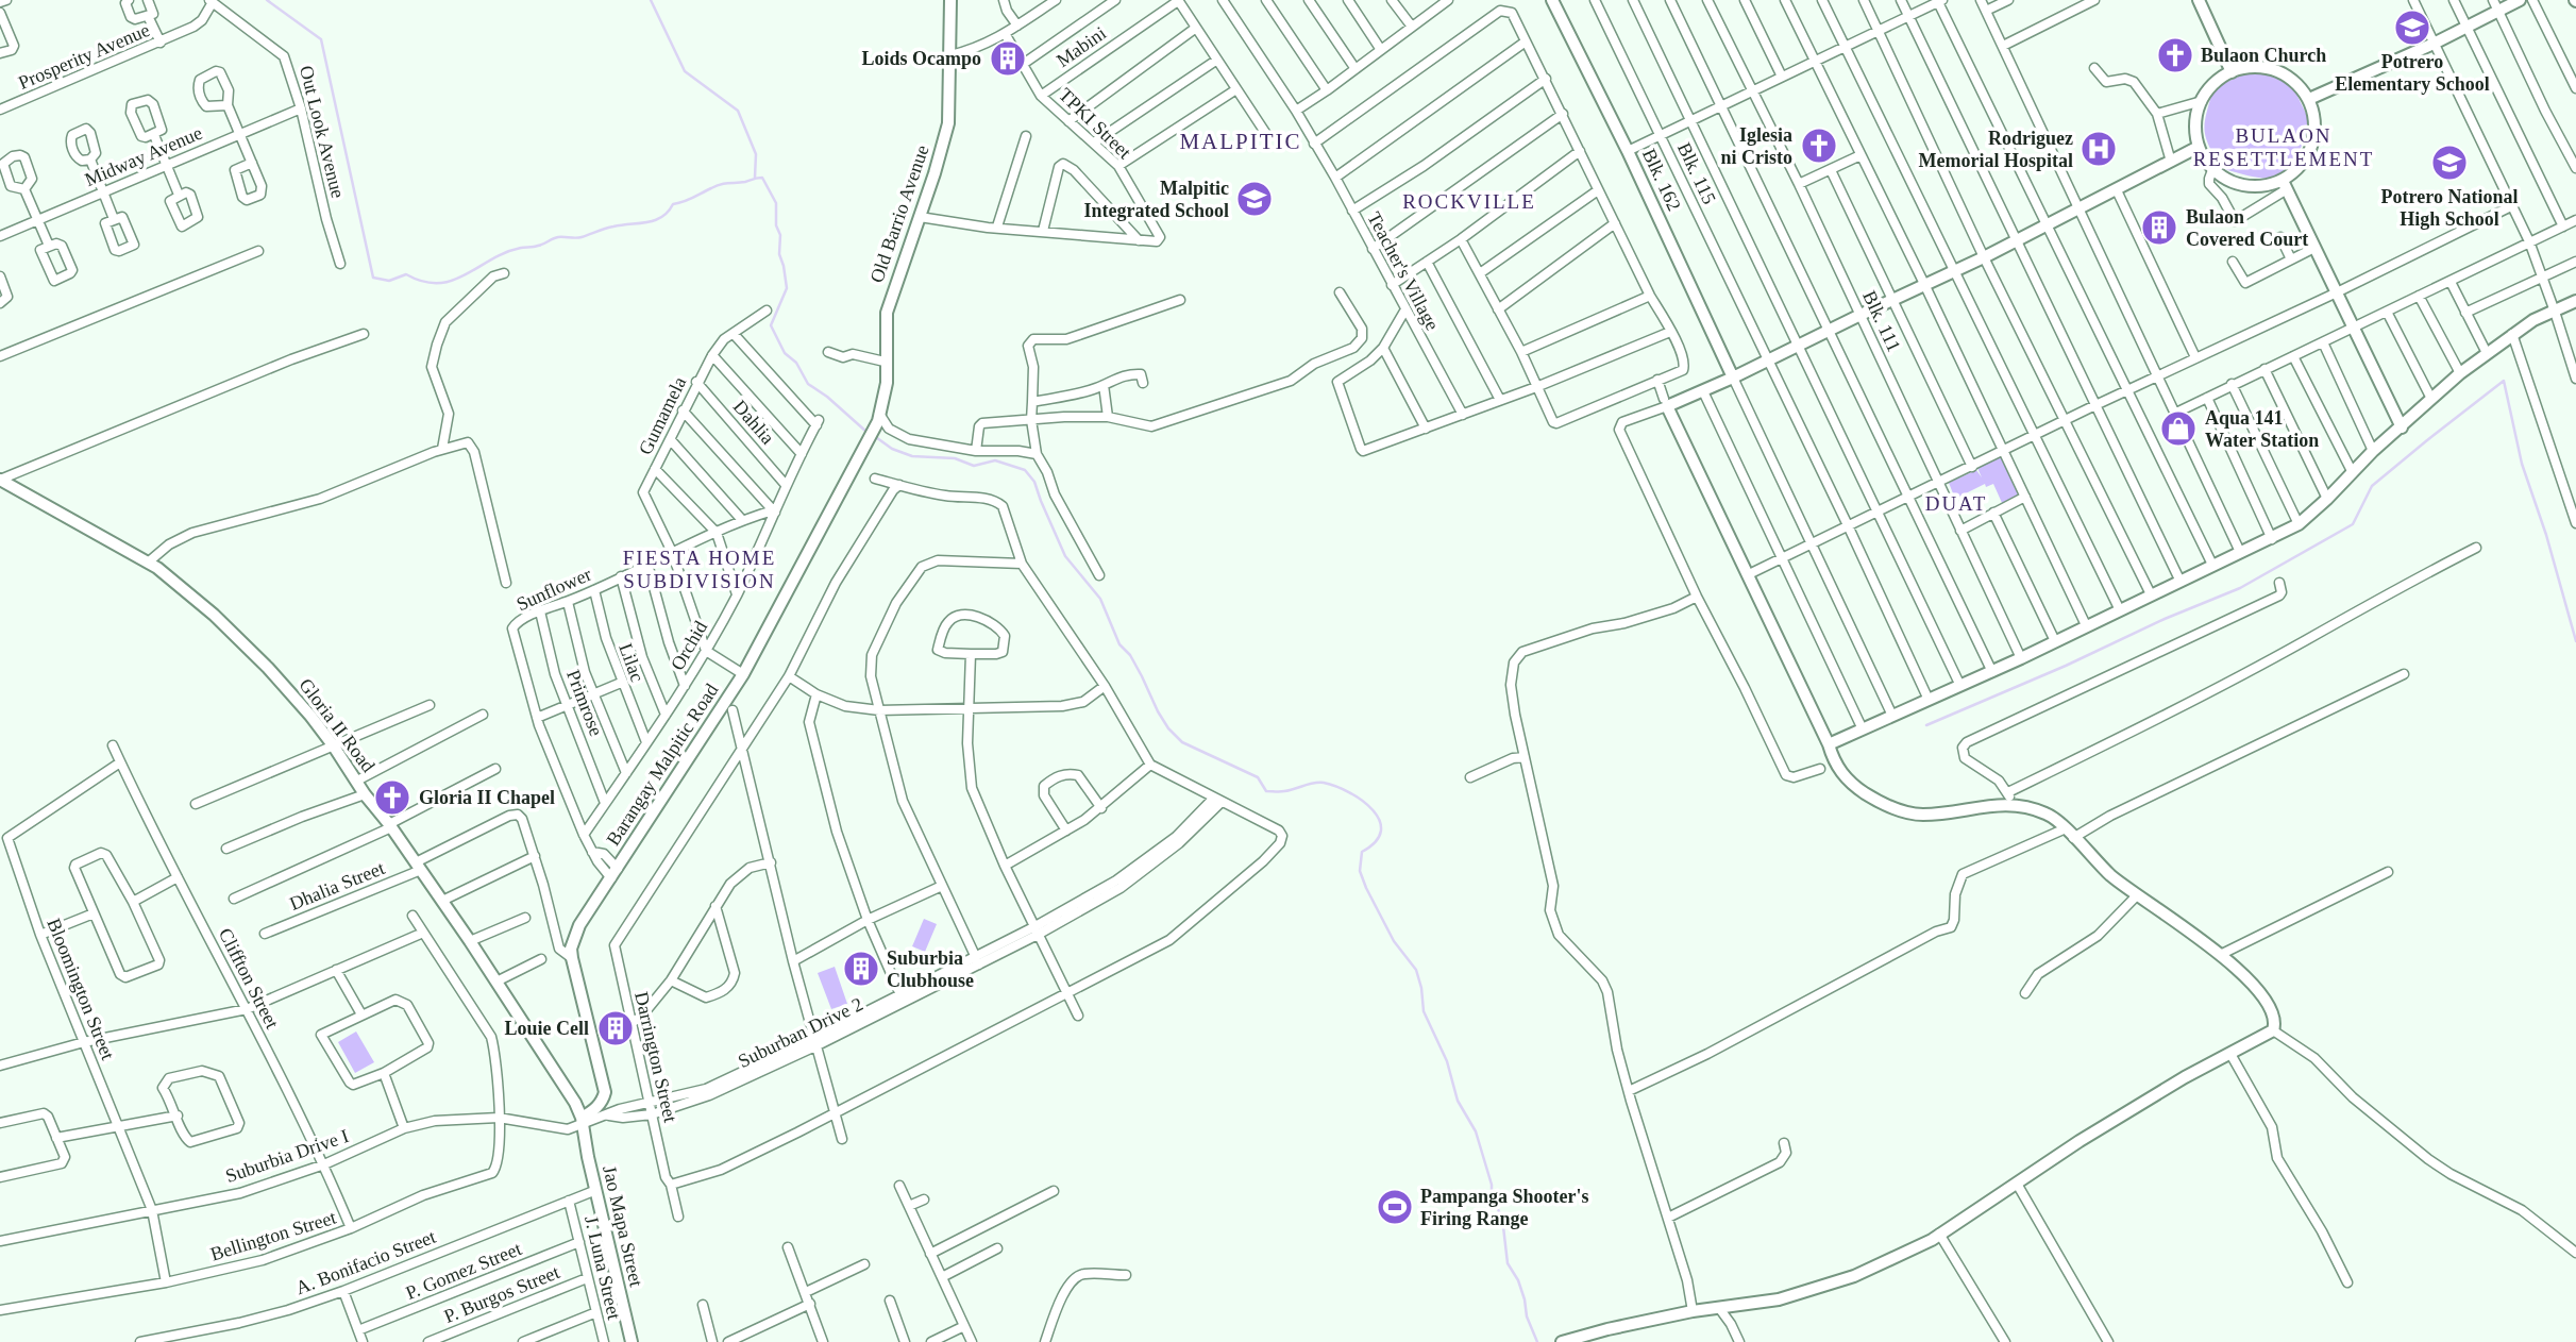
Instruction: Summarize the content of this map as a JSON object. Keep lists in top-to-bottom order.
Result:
{
  "streets": {
    "street": [
      "Mabini",
      "Prosperity Avenue",
      "TPKI Street",
      "Out Look Avenue",
      "Midway Avenue",
      "Blk. 115",
      "Blk. 162",
      "Old Barrio Avenue",
      "Teacher's Village",
      "Blk. 111",
      "Gumamela",
      "Dahlia",
      "Sunflower",
      "Orchid",
      "Lilac",
      "Primrose",
      "Gloria II Road",
      "Barangay Malpitic Road",
      "Dhalia Street",
      "Cliffton Street",
      "Bloomington Street",
      "Suburban Drive 2",
      "Darrington Street",
      "Suburbia Drive I",
      "Jao Mapa Street",
      "Bellington Street",
      "A. Bonifacio Street",
      "J. Luna Street",
      "P. Gomez Street",
      "P. Burgos Street"
    ]
  },
  "crossings": [
    ["Mabini", "TPKI Street"],
    ["Prosperity Avenue", "Out Look Avenue"],
    ["Out Look Avenue", "Midway Avenue"],
    ["Old Barrio Avenue", "Barangay Malpitic Road"],
    ["Gumamela", "Dahlia"],
    ["Gumamela", "Sunflower"],
    ["Gumamela", "Orchid"],
    ["Dahlia", "Orchid"],
    ["Sunflower", "Orchid"],
    ["Sunflower", "Lilac"],
    ["Sunflower", "Primrose"],
    ["Orchid", "Lilac"],
    ["Orchid", "Primrose"],
    ["Gloria II Road", "Barangay Malpitic Road"],
    ["Gloria II Road", "Dhalia Street"],
    ["Gloria II Road", "Suburban Drive 2"],
    ["Gloria II Road", "Suburbia Drive I"],
    ["Gloria II Road", "Jao Mapa Street"],
    ["Barangay Malpitic Road", "Suburban Drive 2"],
    ["Barangay Malpitic Road", "Suburbia Drive I"],
    ["Barangay Malpitic Road", "Jao Mapa Street"],
    ["Cliffton Street", "Bloomington Street"],
    ["Cliffton Street", "Suburbia Drive I"],
    ["Cliffton Street", "Bellington Street"],
    ["Bloomington Street", "Suburbia Drive I"],
    ["Bloomington Street", "Bellington Street"],
    ["Suburban Drive 2", "Darrington Street"],
    ["Suburban Drive 2", "Suburbia Drive I"],
    ["Suburban Drive 2", "Jao Mapa Street"],
    ["Suburbia Drive I", "Jao Mapa Street"],
    ["Suburbia Drive I", "Bellington Street"],
    ["Jao Mapa Street", "A. Bonifacio Street"],
    ["A. Bonifacio Street", "J. Luna Street"],
    ["J. Luna Street", "P. Gomez Street"],
    ["J. Luna Street", "P. Burgos Street"]
  ],
  "districts": [
    "BULAON RESETTLEMENT",
    "MALPITIC",
    "ROCKVILLE",
    "DUAT",
    "FIESTA HOME SUBDIVISION"
  ],
  "places": {
    "school or university": ["Potrero Elementary School", "Potrero National High School", "Malpitic Integrated School"],
    "church": ["Bulaon Church", "Iglesia ni Cristo", "Gloria II Chapel"],
    "building": [
      "Loids Ocampo",
      "Bulaon Covered Court",
      "Suburbia Clubhouse",
      "Louie Cell"
    ],
    "hospital": ["Rodriguez Memorial Hospital"],
    "shop": ["Aqua 141 Water Station"],
    "sports": ["Pampanga Shooter's Firing Range"]
  }
}
